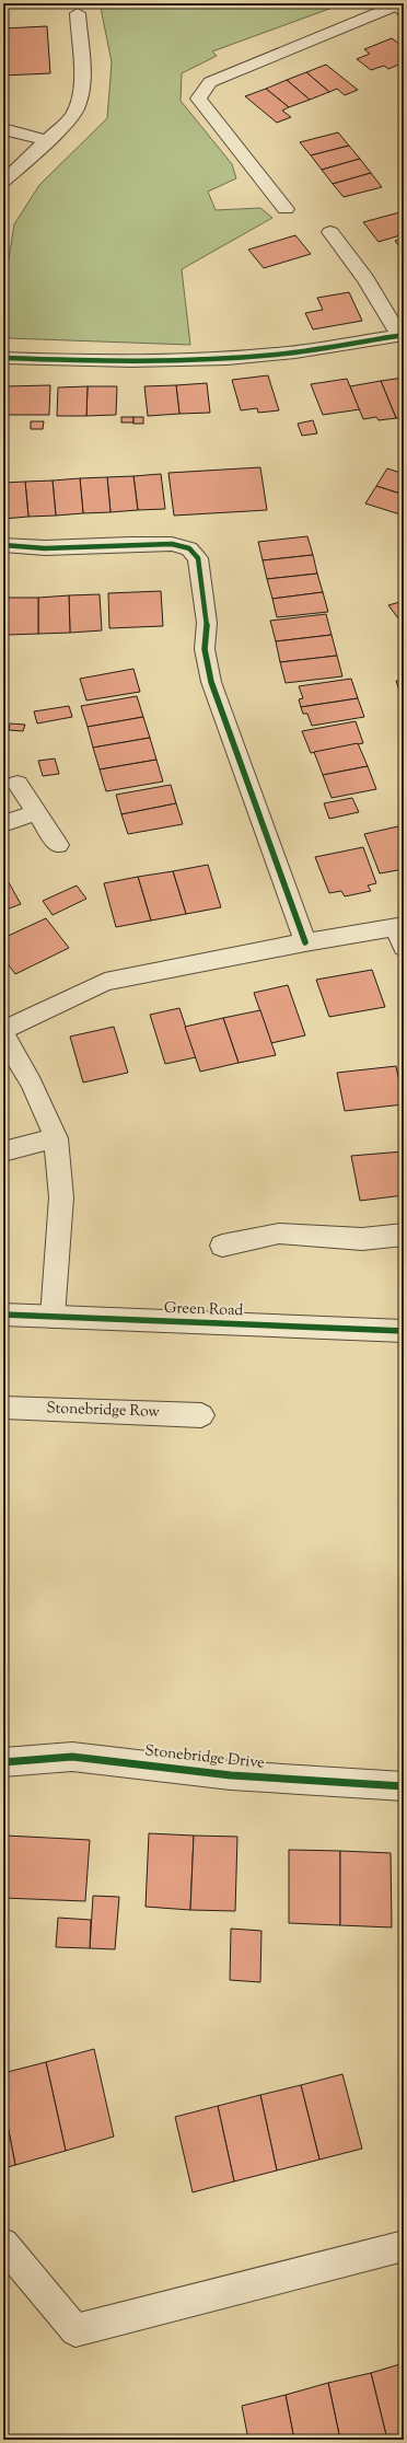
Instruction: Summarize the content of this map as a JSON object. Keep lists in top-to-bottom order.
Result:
{
  "streets": {
    "street": ["Green Road", "Stonebridge Row", "Stonebridge Drive"]
  }
}
